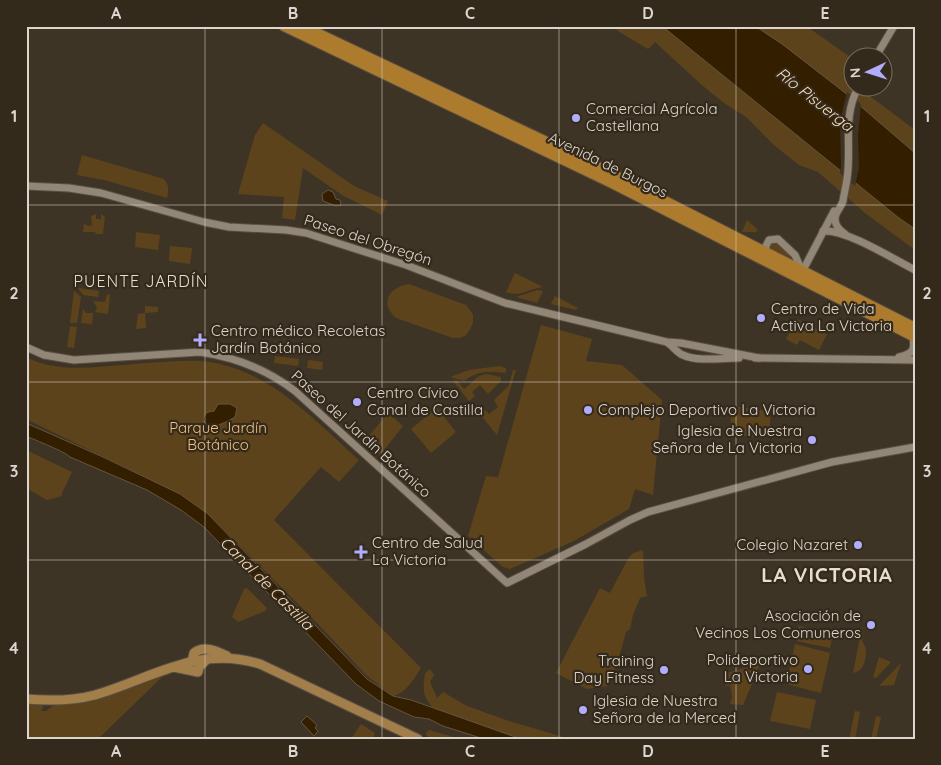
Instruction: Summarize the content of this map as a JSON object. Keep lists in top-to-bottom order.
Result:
{
  "streets": {
    "highway": ["Avenida de Burgos"],
    "street": ["Paseo del Obregón", "Paseo del Jardín Botánico"]
  },
  "districts": ["PUENTE JARDÍN", "LA VICTORIA"],
  "water": ["Río Pisuerga", "Canal de Castilla"],
  "parks": ["Parque Jardín Botánico"],
  "places": {
    "other": [
      "Comercial Agrícola Castellana",
      "Centro de Vida Activa La Victoria",
      "Centro Cívico Canal de Castilla",
      "Complejo Deportivo La Victoria",
      "Iglesia de Nuestra Señora de La Victoria",
      "Colegio Nazaret",
      "Asociación de Vecinos Los Comuneros",
      "Polideportivo La Victoria",
      "Training Day Fitness",
      "Iglesia de Nuestra Señora de la Merced"
    ],
    "health": ["Centro médico Recoletas Jardín Botánico", "Centro de Salud La Victoria"]
  },
  "north": "left",
  "grid": {
    "columns": [
      "A",
      "B",
      "C",
      "D",
      "E"
    ],
    "rows": [
      "1",
      "2",
      "3",
      "4"
    ]
  }
}
